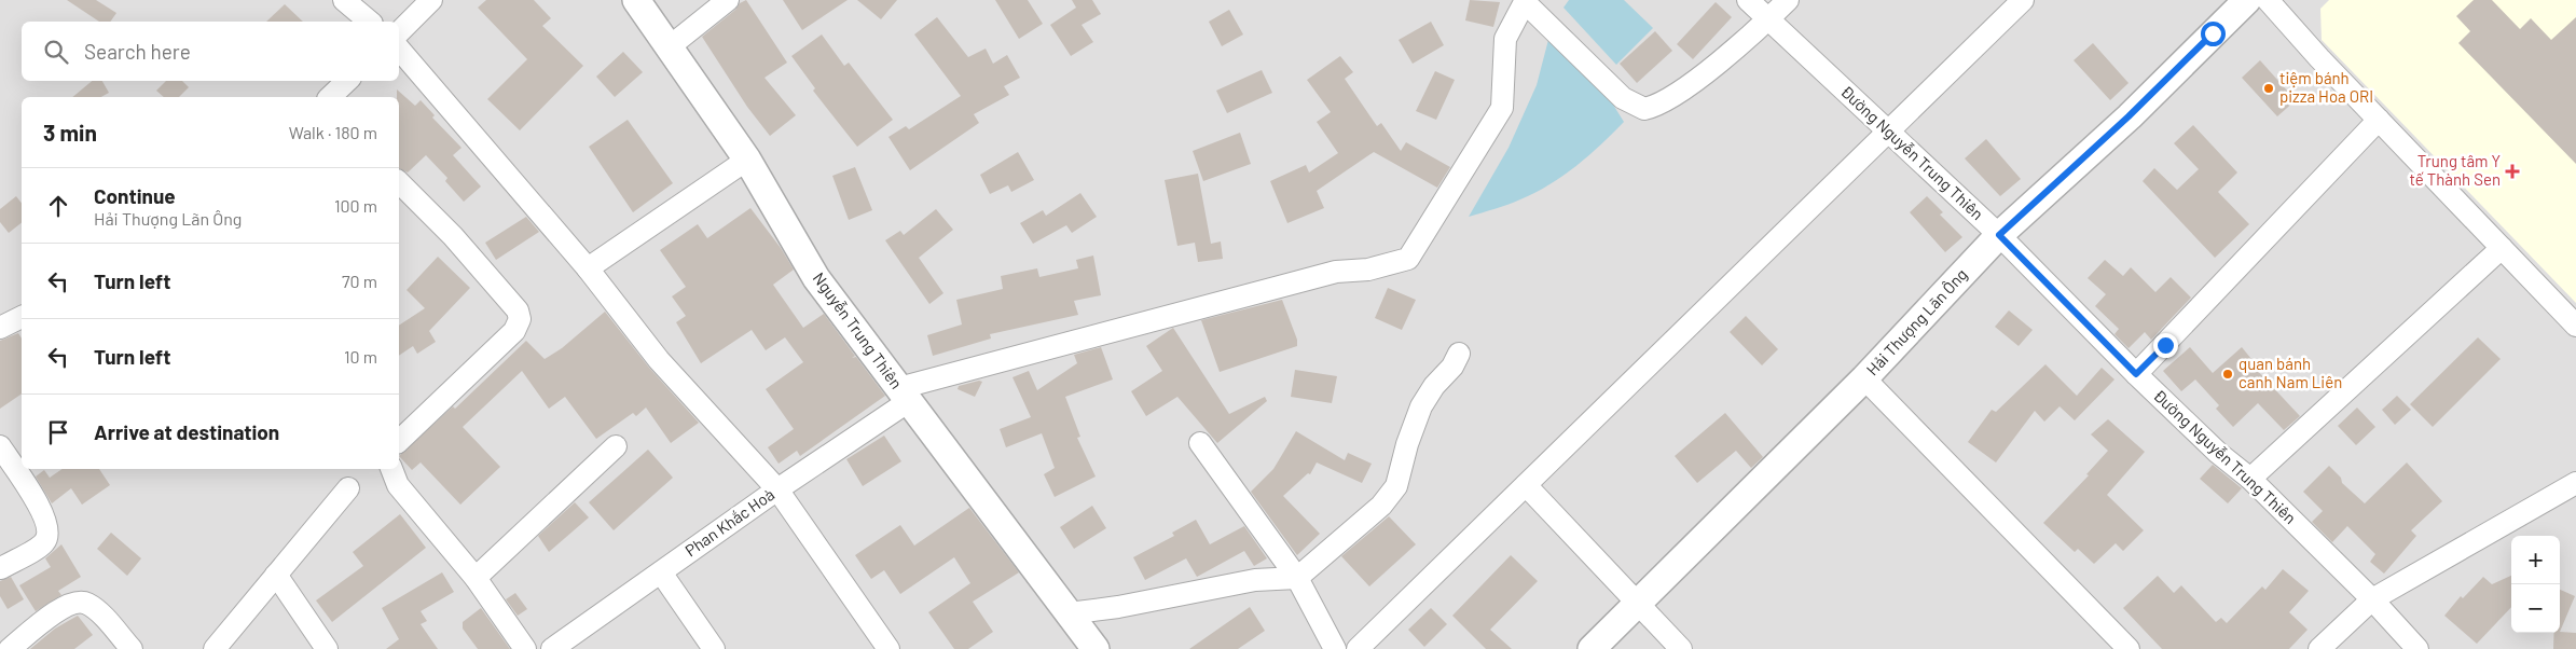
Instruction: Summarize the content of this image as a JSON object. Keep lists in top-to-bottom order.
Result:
{
  "streets": {
    "street": [
      "Đường Nguyễn Trung Thiên",
      "Hải Thượng Lãn Ông",
      "Nguyễn Trung Thiên",
      "Phan Khắc Hoà"
    ]
  },
  "crossings": [
    ["Đường Nguyễn Trung Thiên", "Hải Thượng Lãn Ông"],
    ["Nguyễn Trung Thiên", "Phan Khắc Hoà"]
  ],
  "places": {
    "other": ["tiệm bánh pizza Hoa ORI", "quan bánh canh Nam Liên"],
    "health": ["Trung tâm Y tế Thành Sen"]
  },
  "page": {
    "search": "Search here",
    "heading": ["3 min", "Walk · 180 m"],
    "list": [
      ["Continue", "Hải Thượng Lãn Ông", "100 m"],
      ["Turn left", "70 m"],
      ["Turn left", "10 m"],
      "Arrive at destination"
    ],
    "map_buttons": ["+", "−"]
  }
}
